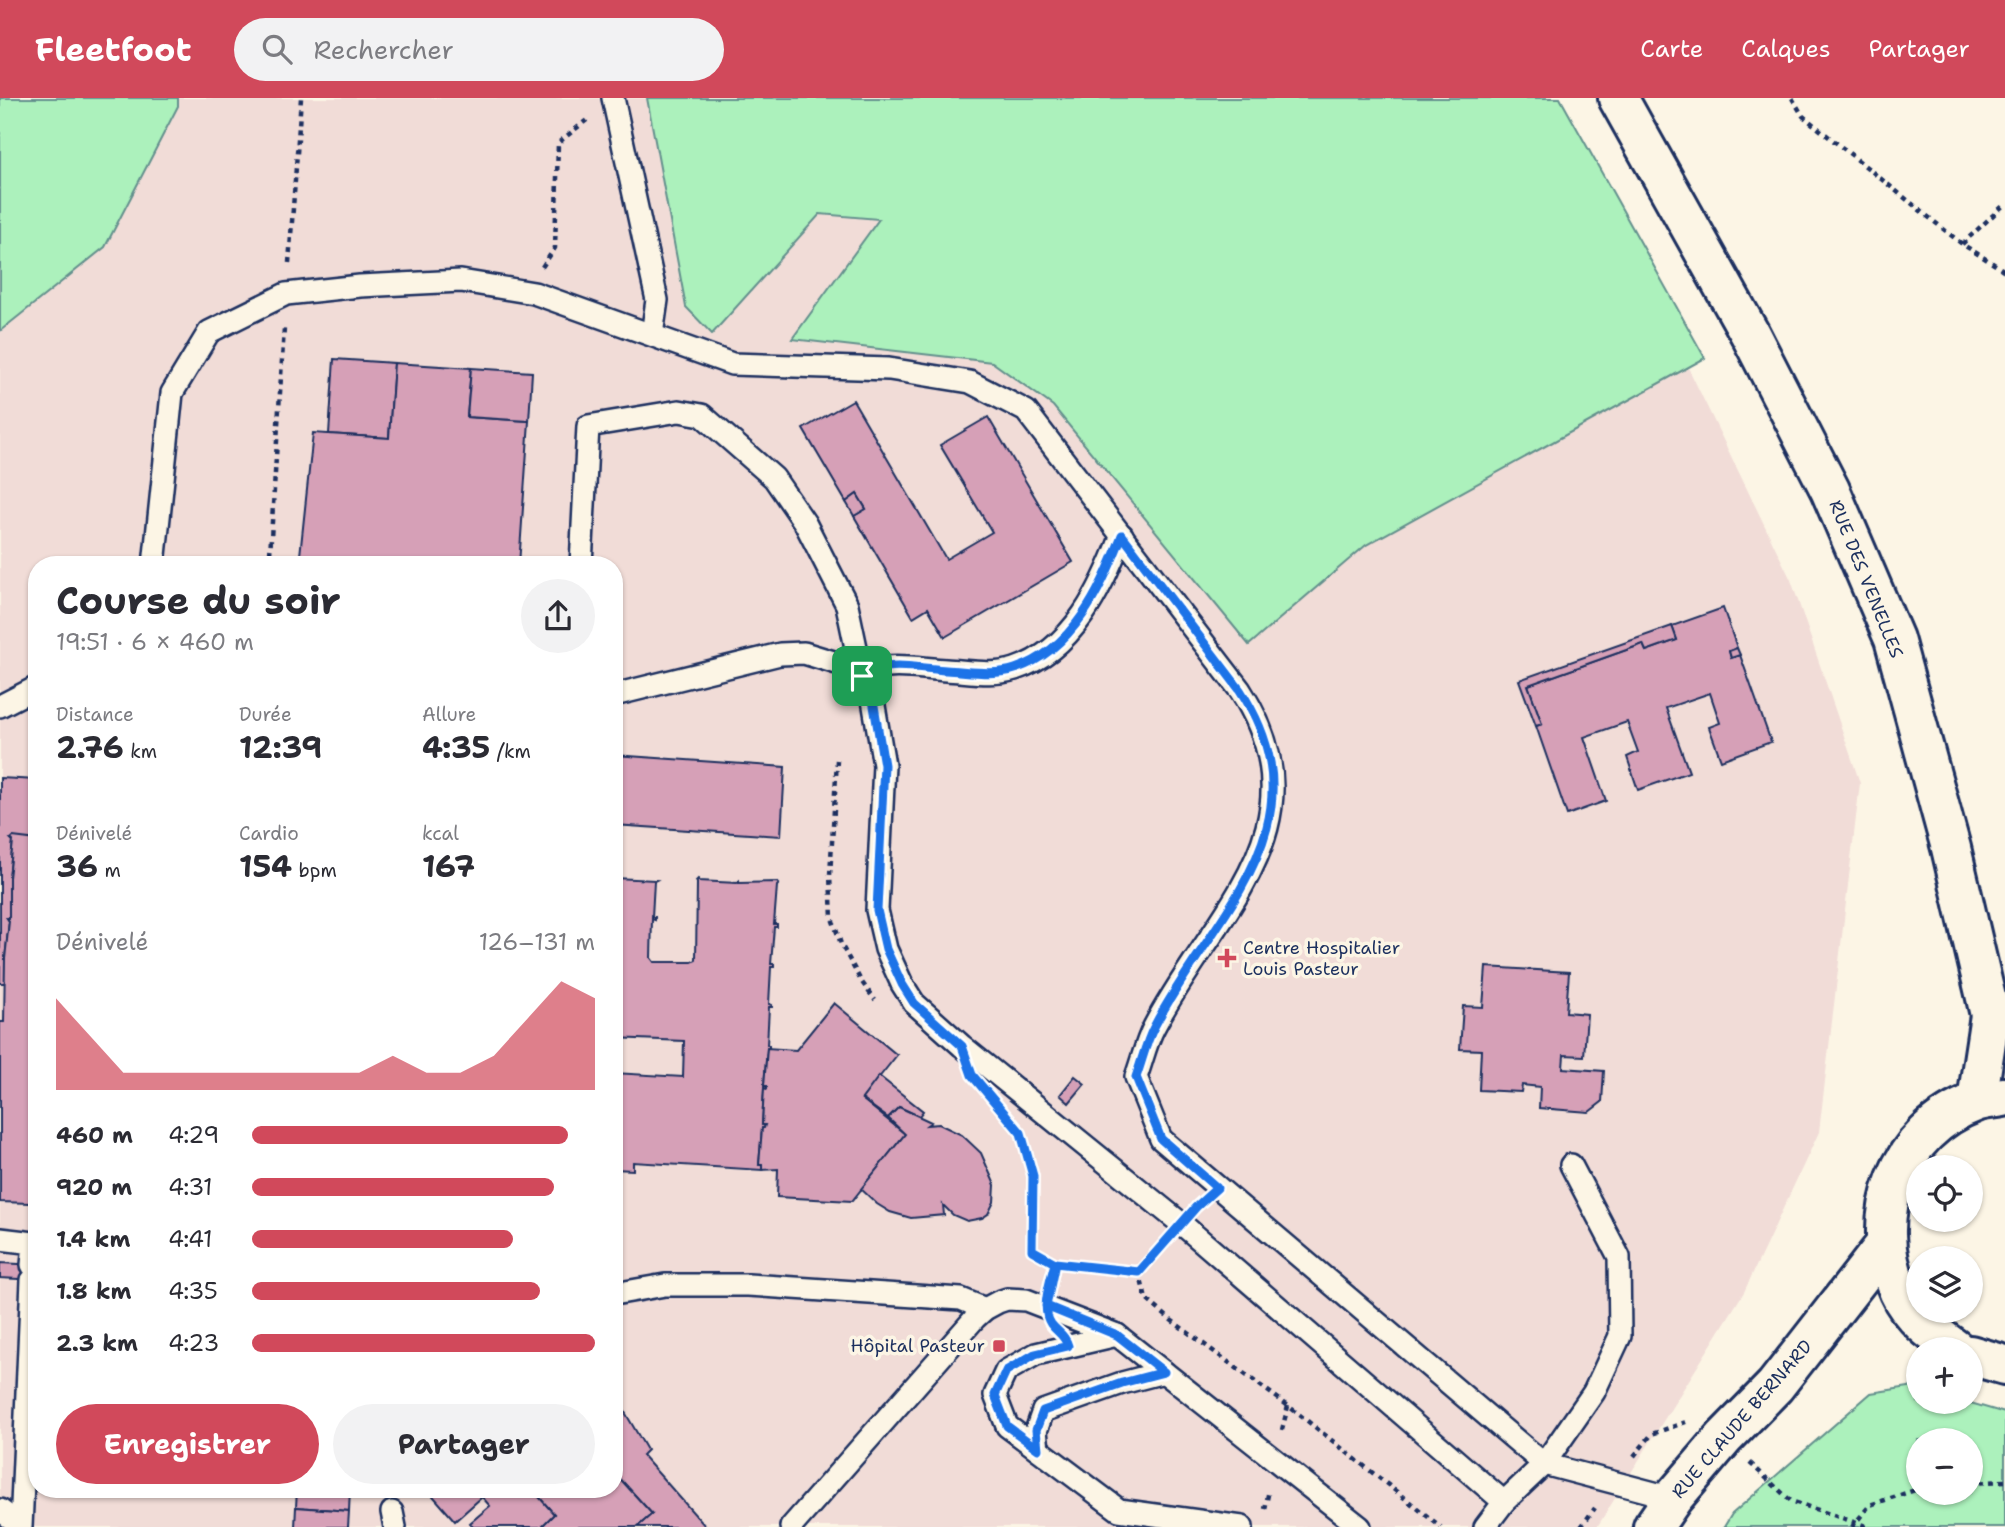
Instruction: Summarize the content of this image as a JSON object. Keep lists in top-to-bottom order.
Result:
{
  "streets": {
    "street": ["RUE DES VENELLES", "RUE CLAUDE BERNARD"]
  },
  "places": {
    "health": ["Centre Hospitalier Louis Pasteur"],
    "transit": ["Hôpital Pasteur"]
  },
  "page": {
    "header": "Fleetfoot",
    "search": "Rechercher",
    "nav": ["Carte", "Calques", "Partager"],
    "heading": ["Course du soir", "19:51 · 6 × 460 m"],
    "stats": [
      ["Distance", "2.76 km"],
      ["Durée", "12:39"],
      ["Allure", "4:35 /km"],
      ["Dénivelé", "36 m"],
      ["Cardio", "154 bpm"],
      ["kcal", "167"]
    ],
    "chart": ["Dénivelé", "126–131 m"],
    "list": [
      {
        "name": "460 m",
        "note": "4:29"
      },
      {
        "name": "920 m",
        "note": "4:31"
      },
      {
        "name": "1.4 km",
        "note": "4:41"
      },
      {
        "name": "1.8 km",
        "note": "4:35"
      },
      {
        "name": "2.3 km",
        "note": "4:23"
      }
    ],
    "map_buttons": ["+", "−"],
    "buttons": ["Enregistrer", "Partager"]
  }
}
